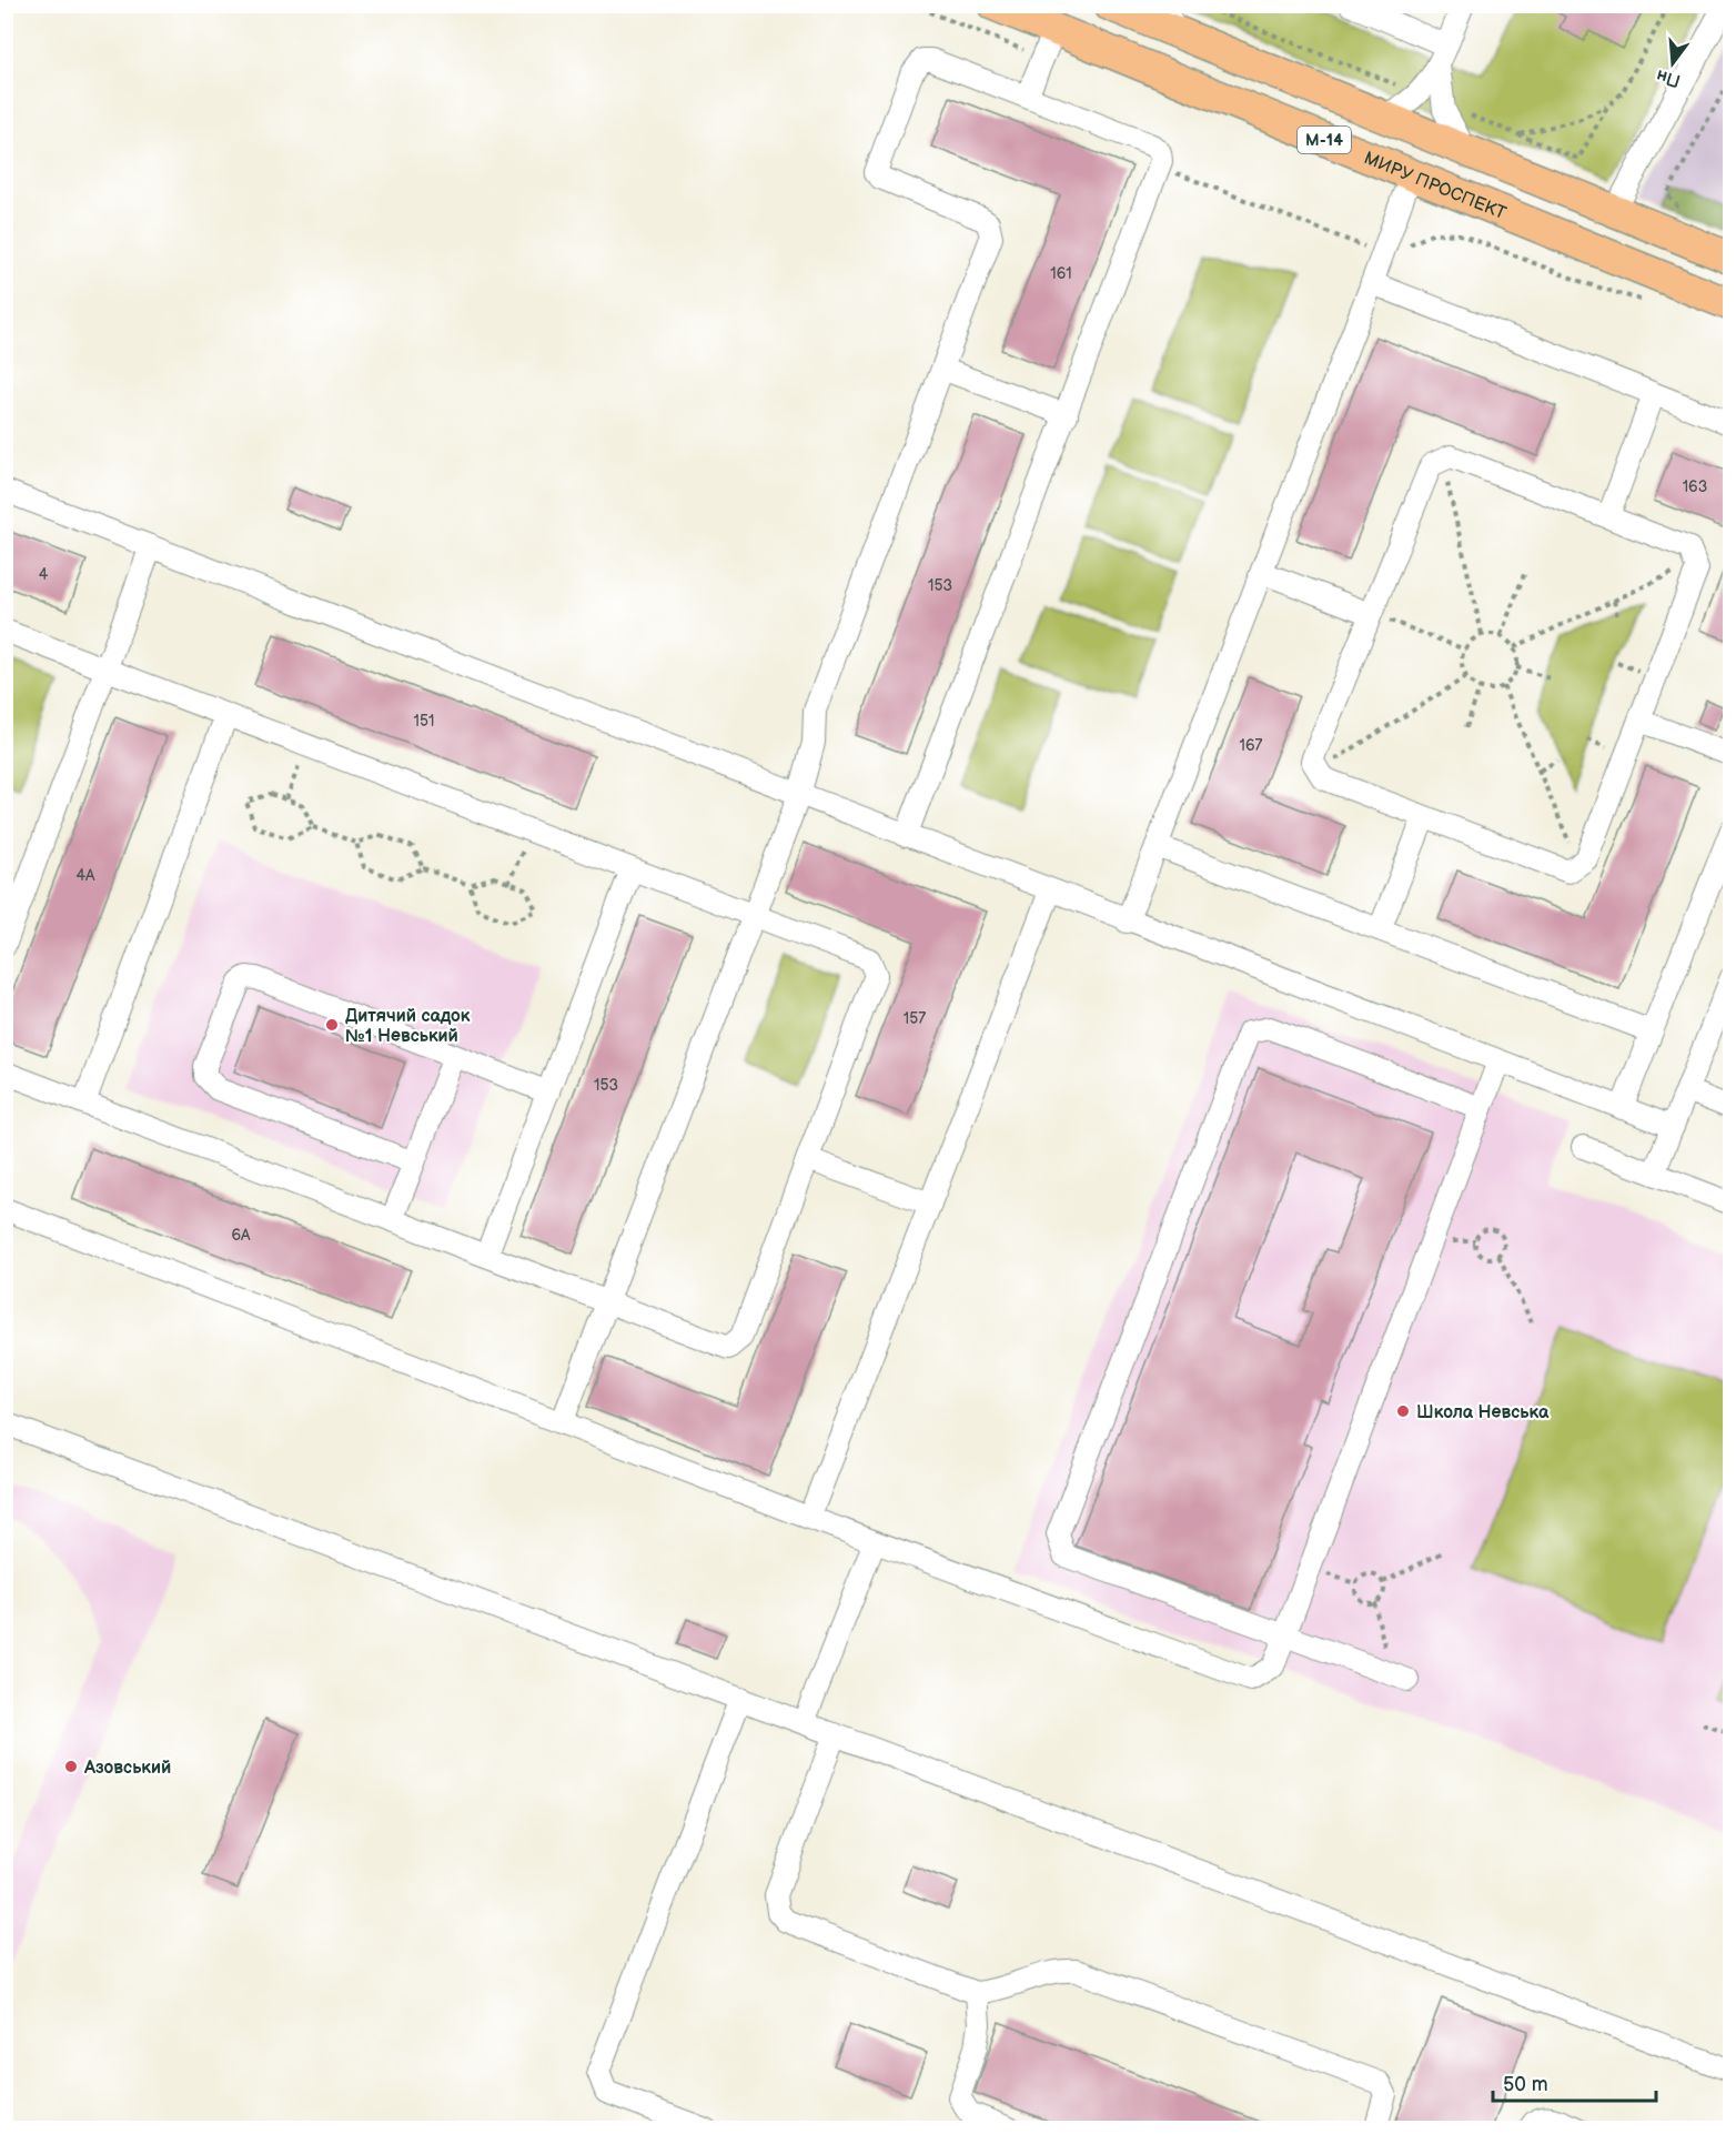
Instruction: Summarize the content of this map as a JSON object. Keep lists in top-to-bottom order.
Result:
{
  "streets": {
    "highway": ["М-14", "МИРУ ПРОСПЕКТ"]
  },
  "places": ["Дитячий садок №1 Невський", "Школа Невська", "Азовський"],
  "house_numbers": [
    "161",
    "163",
    "4",
    "153",
    "151",
    "167",
    "4А",
    "157",
    "153",
    "6А"
  ],
  "scale_bar": "50 m",
  "north": "bottom"
}
